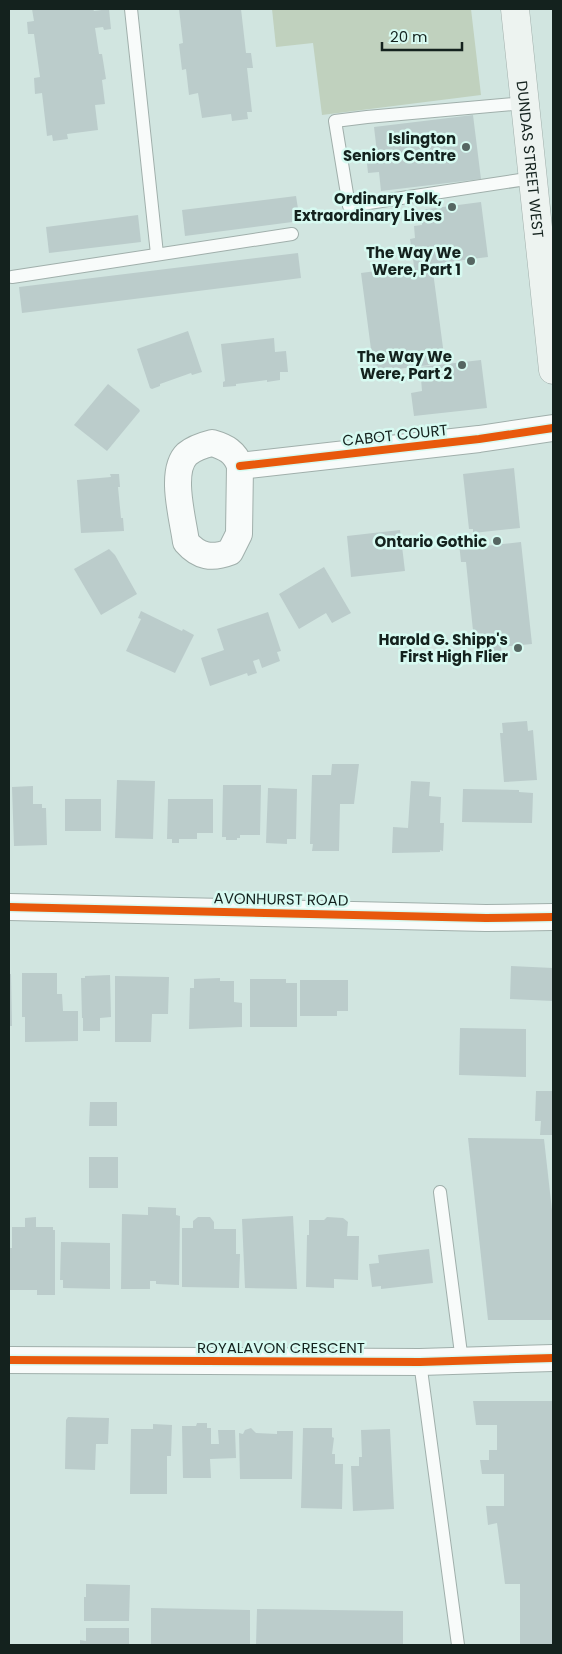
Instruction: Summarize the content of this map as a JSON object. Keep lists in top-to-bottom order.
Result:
{
  "streets": {
    "main road": ["DUNDAS STREET WEST"],
    "street": ["CABOT COURT", "AVONHURST ROAD", "ROYALAVON CRESCENT"]
  },
  "places": [
    "Islington Seniors Centre",
    "Ordinary Folk, Extraordinary Lives",
    "The Way We Were, Part 1",
    "The Way We Were, Part 2",
    "Ontario Gothic",
    "Harold G. Shipp's First High Flier"
  ],
  "scale_bar": "20 m"
}
